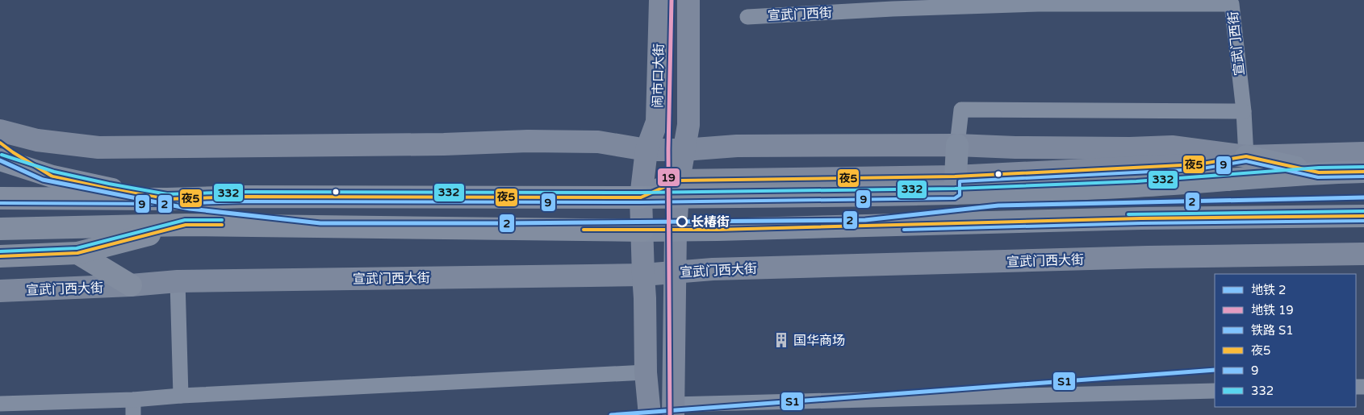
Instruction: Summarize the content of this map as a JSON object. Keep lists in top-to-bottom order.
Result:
{
  "streets": {
    "street": ["宣武门西街", "闹市口大街", "宣武门西大街"]
  },
  "places": {
    "other": ["长椿街"],
    "building": ["国华商场"]
  },
  "lines": [
    "metro line 19",
    "transit line 夜5",
    "transit line 332",
    "metro line 2",
    "transit line 9",
    "rail line S1"
  ],
  "legend": [
    "地铁 2",
    "地铁 19",
    "铁路 S1",
    "夜5",
    "9",
    "332"
  ]
}
